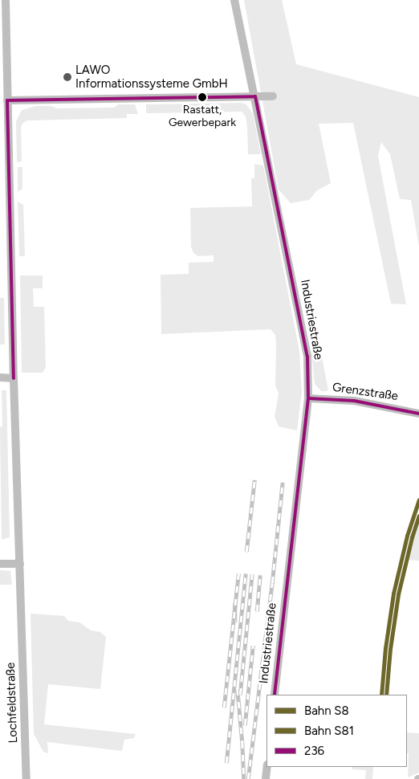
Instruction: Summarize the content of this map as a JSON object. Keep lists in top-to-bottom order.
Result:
{
  "streets": {
    "street": ["Industriestraße", "Grenzstraße", "Lochfeldstraße"]
  },
  "crossings": [
    ["Industriestraße", "Grenzstraße"]
  ],
  "places": ["LAWO Informationssysteme GmbH", "Rastatt, Gewerbepark"],
  "lines": ["transit line 236", "rail line S8", "rail line S81"],
  "legend": ["Bahn S8", "Bahn S81", "236"]
}
